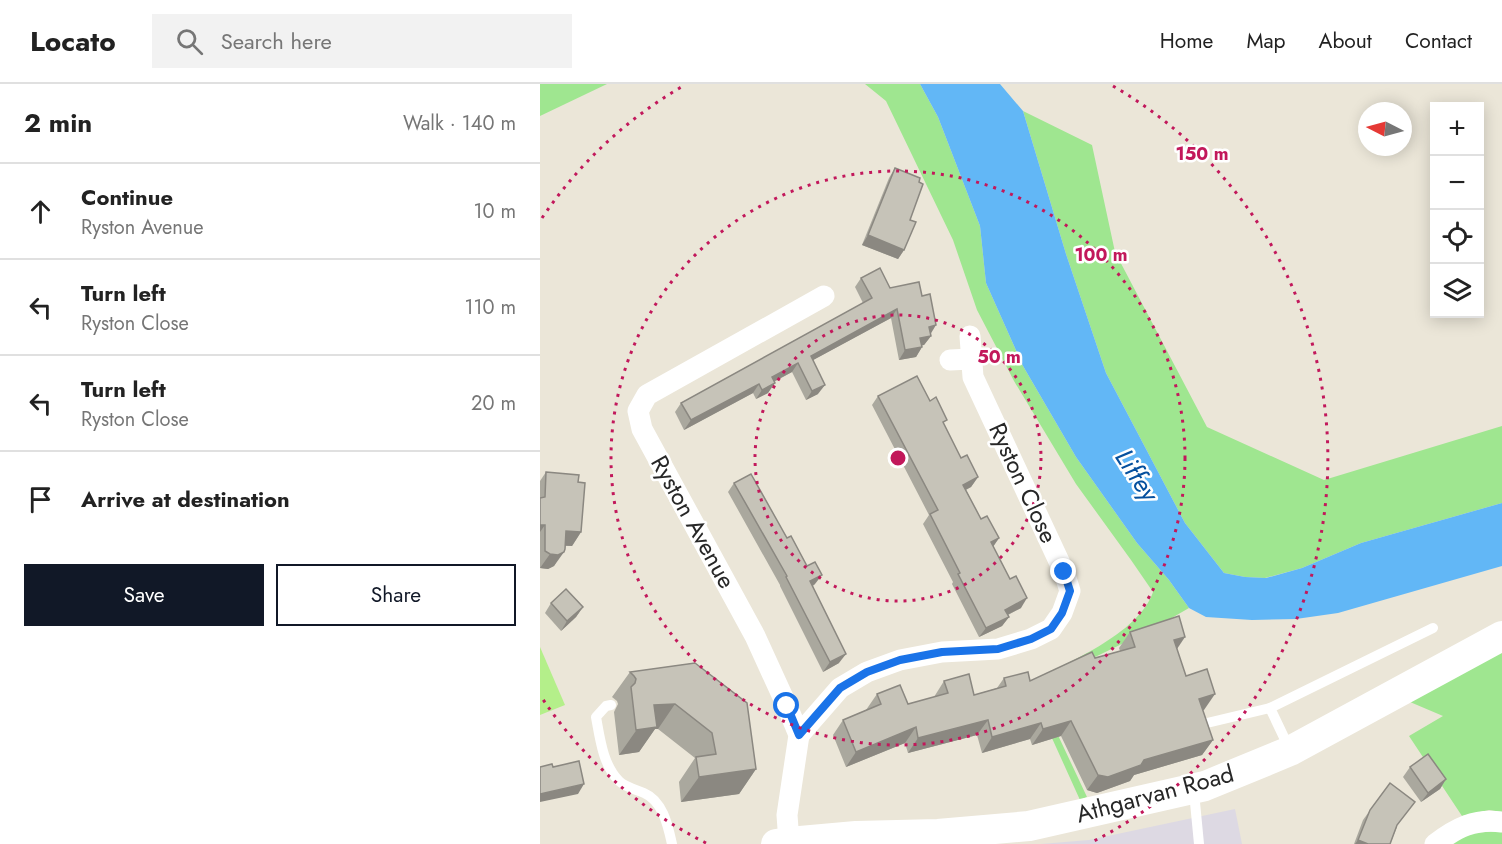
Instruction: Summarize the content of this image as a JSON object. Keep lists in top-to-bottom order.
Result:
{
  "streets": {
    "main road": ["Athgarvan Road"],
    "street": ["Ryston Close", "Ryston Avenue"]
  },
  "crossings": [
    ["Ryston Close", "Ryston Avenue"]
  ],
  "water": ["Liffey"],
  "north": "left",
  "page": {
    "header": "Locato",
    "search": "Search here",
    "nav": [
      "Home",
      "Map",
      "About",
      "Contact"
    ],
    "heading": ["2 min", "Walk · 140 m"],
    "map_buttons": ["+", "−"],
    "list": [
      ["Continue", "Ryston Avenue", "10 m"],
      ["Turn left", "Ryston Close", "110 m"],
      ["Turn left", "Ryston Close", "20 m"],
      "Arrive at destination"
    ],
    "buttons": ["Save", "Share"]
  },
  "rings": ["150 m", "100 m", "50 m"]
}
